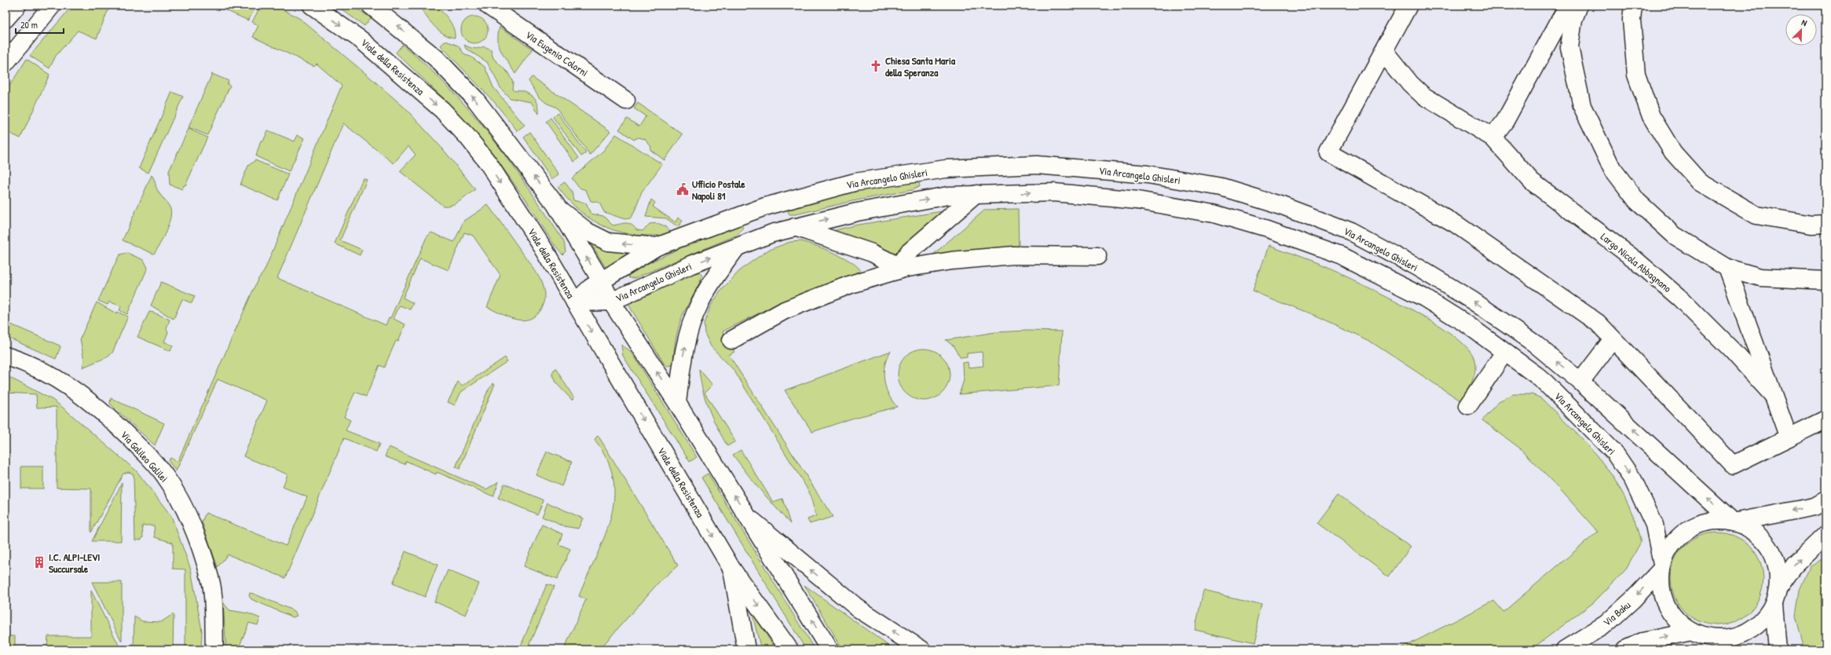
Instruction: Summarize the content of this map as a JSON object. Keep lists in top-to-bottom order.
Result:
{
  "streets": {
    "street": [
      "Via Eugenio Colorni",
      "Viale della Resistenza",
      "Via Arcangelo Ghisleri",
      "Largo Nicola Abbagnano",
      "Via Galileo Galilei",
      "Via Baku"
    ]
  },
  "crossings": [
    ["Viale della Resistenza", "Via Arcangelo Ghisleri"],
    ["Via Arcangelo Ghisleri", "Via Baku"]
  ],
  "places": {
    "church": ["Chiesa Santa Maria della Speranza"],
    "public building": ["Ufficio Postale Napoli 81"],
    "building": ["I.C. ALPI-LEVI Succursale"]
  },
  "scale_bar": "20 m",
  "north": "top right"
}
